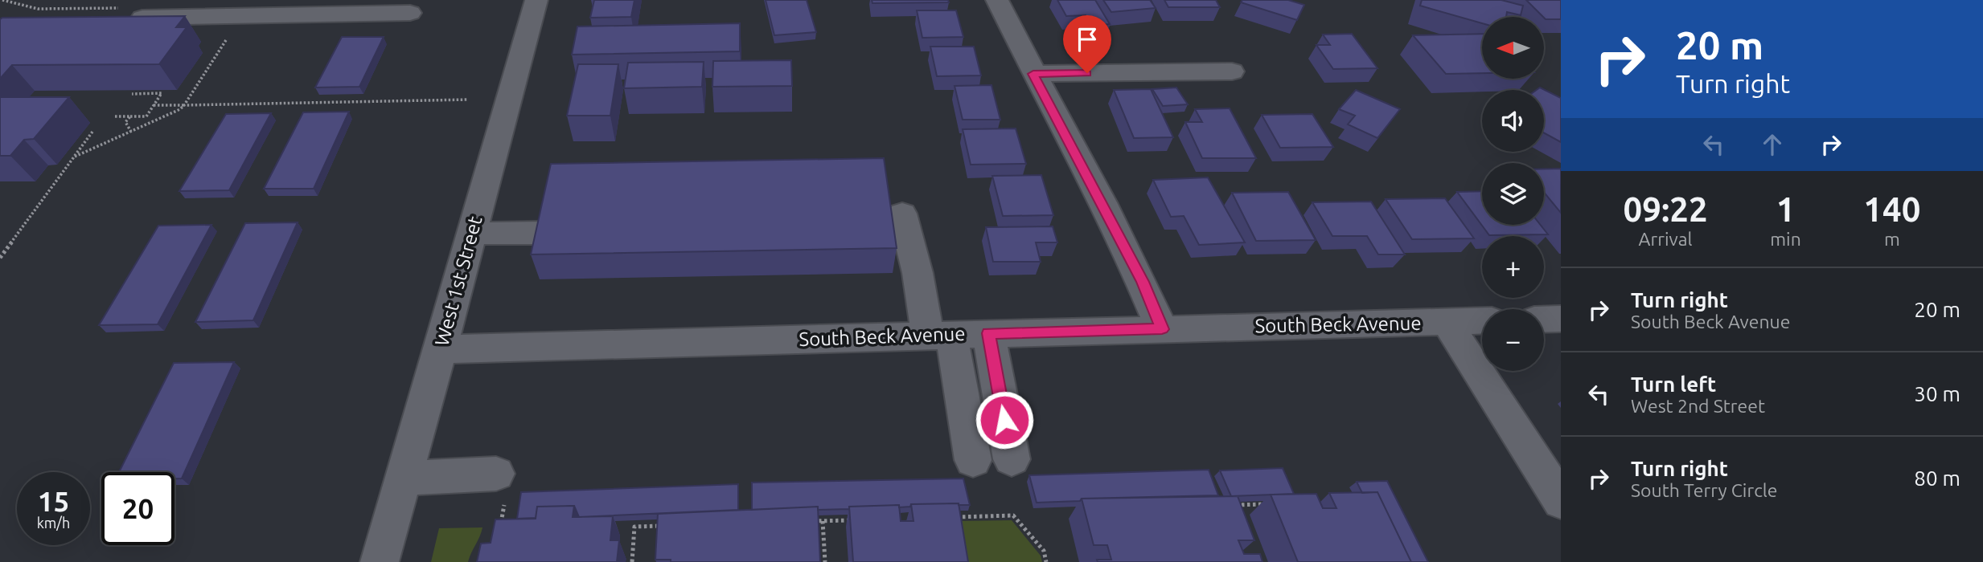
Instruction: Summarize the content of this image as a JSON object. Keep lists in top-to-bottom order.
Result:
{
  "streets": {
    "street": ["West 1st Street", "South Beck Avenue"]
  },
  "crossings": [
    ["West 1st Street", "South Beck Avenue"]
  ],
  "north": "left",
  "page": {
    "turn": ["20 m", "Turn right"],
    "map_buttons": ["+", "−"],
    "eta": [
      "09:22",
      "Arrival",
      "1",
      "min",
      "140",
      "m"
    ],
    "list": [
      {
        "name": "Turn right",
        "note": "South Beck Avenue",
        "value": "20 m"
      },
      {
        "name": "Turn left",
        "note": "West 2nd Street",
        "value": "30 m"
      },
      {
        "name": "Turn right",
        "note": "South Terry Circle",
        "value": "80 m"
      }
    ],
    "speed": "15 km/h",
    "limit": "20"
  }
}
